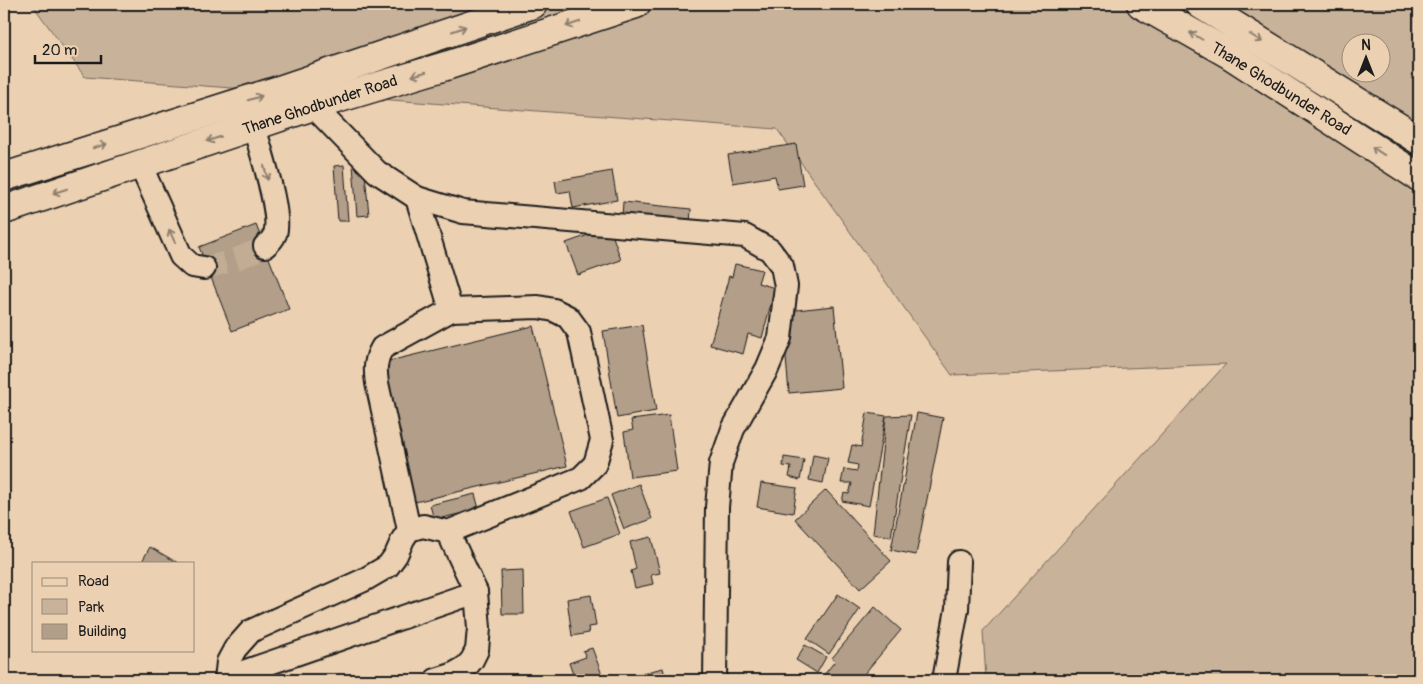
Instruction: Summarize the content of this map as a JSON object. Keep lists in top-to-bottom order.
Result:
{
  "streets": {
    "main road": ["Thane Ghodbunder Road"]
  },
  "legend": ["Road", "Park", "Building"],
  "scale_bar": "20 m",
  "north": "top"
}
